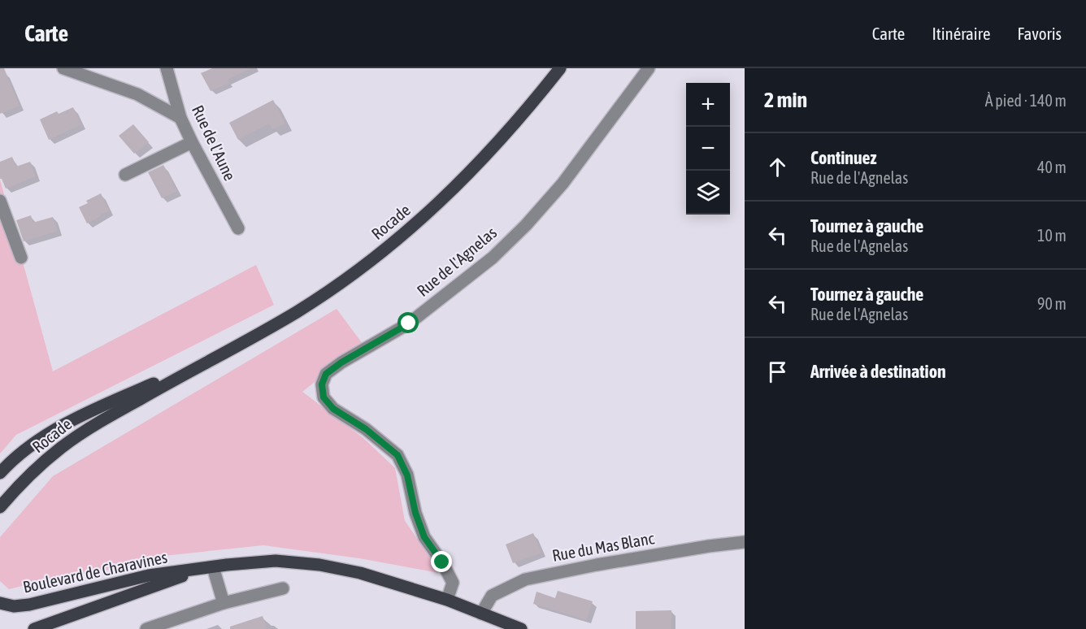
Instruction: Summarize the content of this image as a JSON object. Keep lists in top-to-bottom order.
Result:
{
  "streets": {
    "main road": ["Rocade", "Boulevard de Charavines"],
    "street": ["Rue de l'Aune", "Rue de l'Agnelas", "Rue du Mas Blanc"]
  },
  "crossings": [
    ["Rue de l'Agnelas", "Boulevard de Charavines"],
    ["Rue du Mas Blanc", "Boulevard de Charavines"]
  ],
  "page": {
    "header": "Carte",
    "nav": ["Carte", "Itinéraire", "Favoris"],
    "heading": ["2 min", "À pied · 140 m"],
    "map_buttons": ["+", "−"],
    "list": [
      ["Continuez", "Rue de l'Agnelas", "40 m"],
      ["Tournez à gauche", "Rue de l'Agnelas", "10 m"],
      ["Tournez à gauche", "Rue de l'Agnelas", "90 m"],
      "Arrivée à destination"
    ]
  }
}
